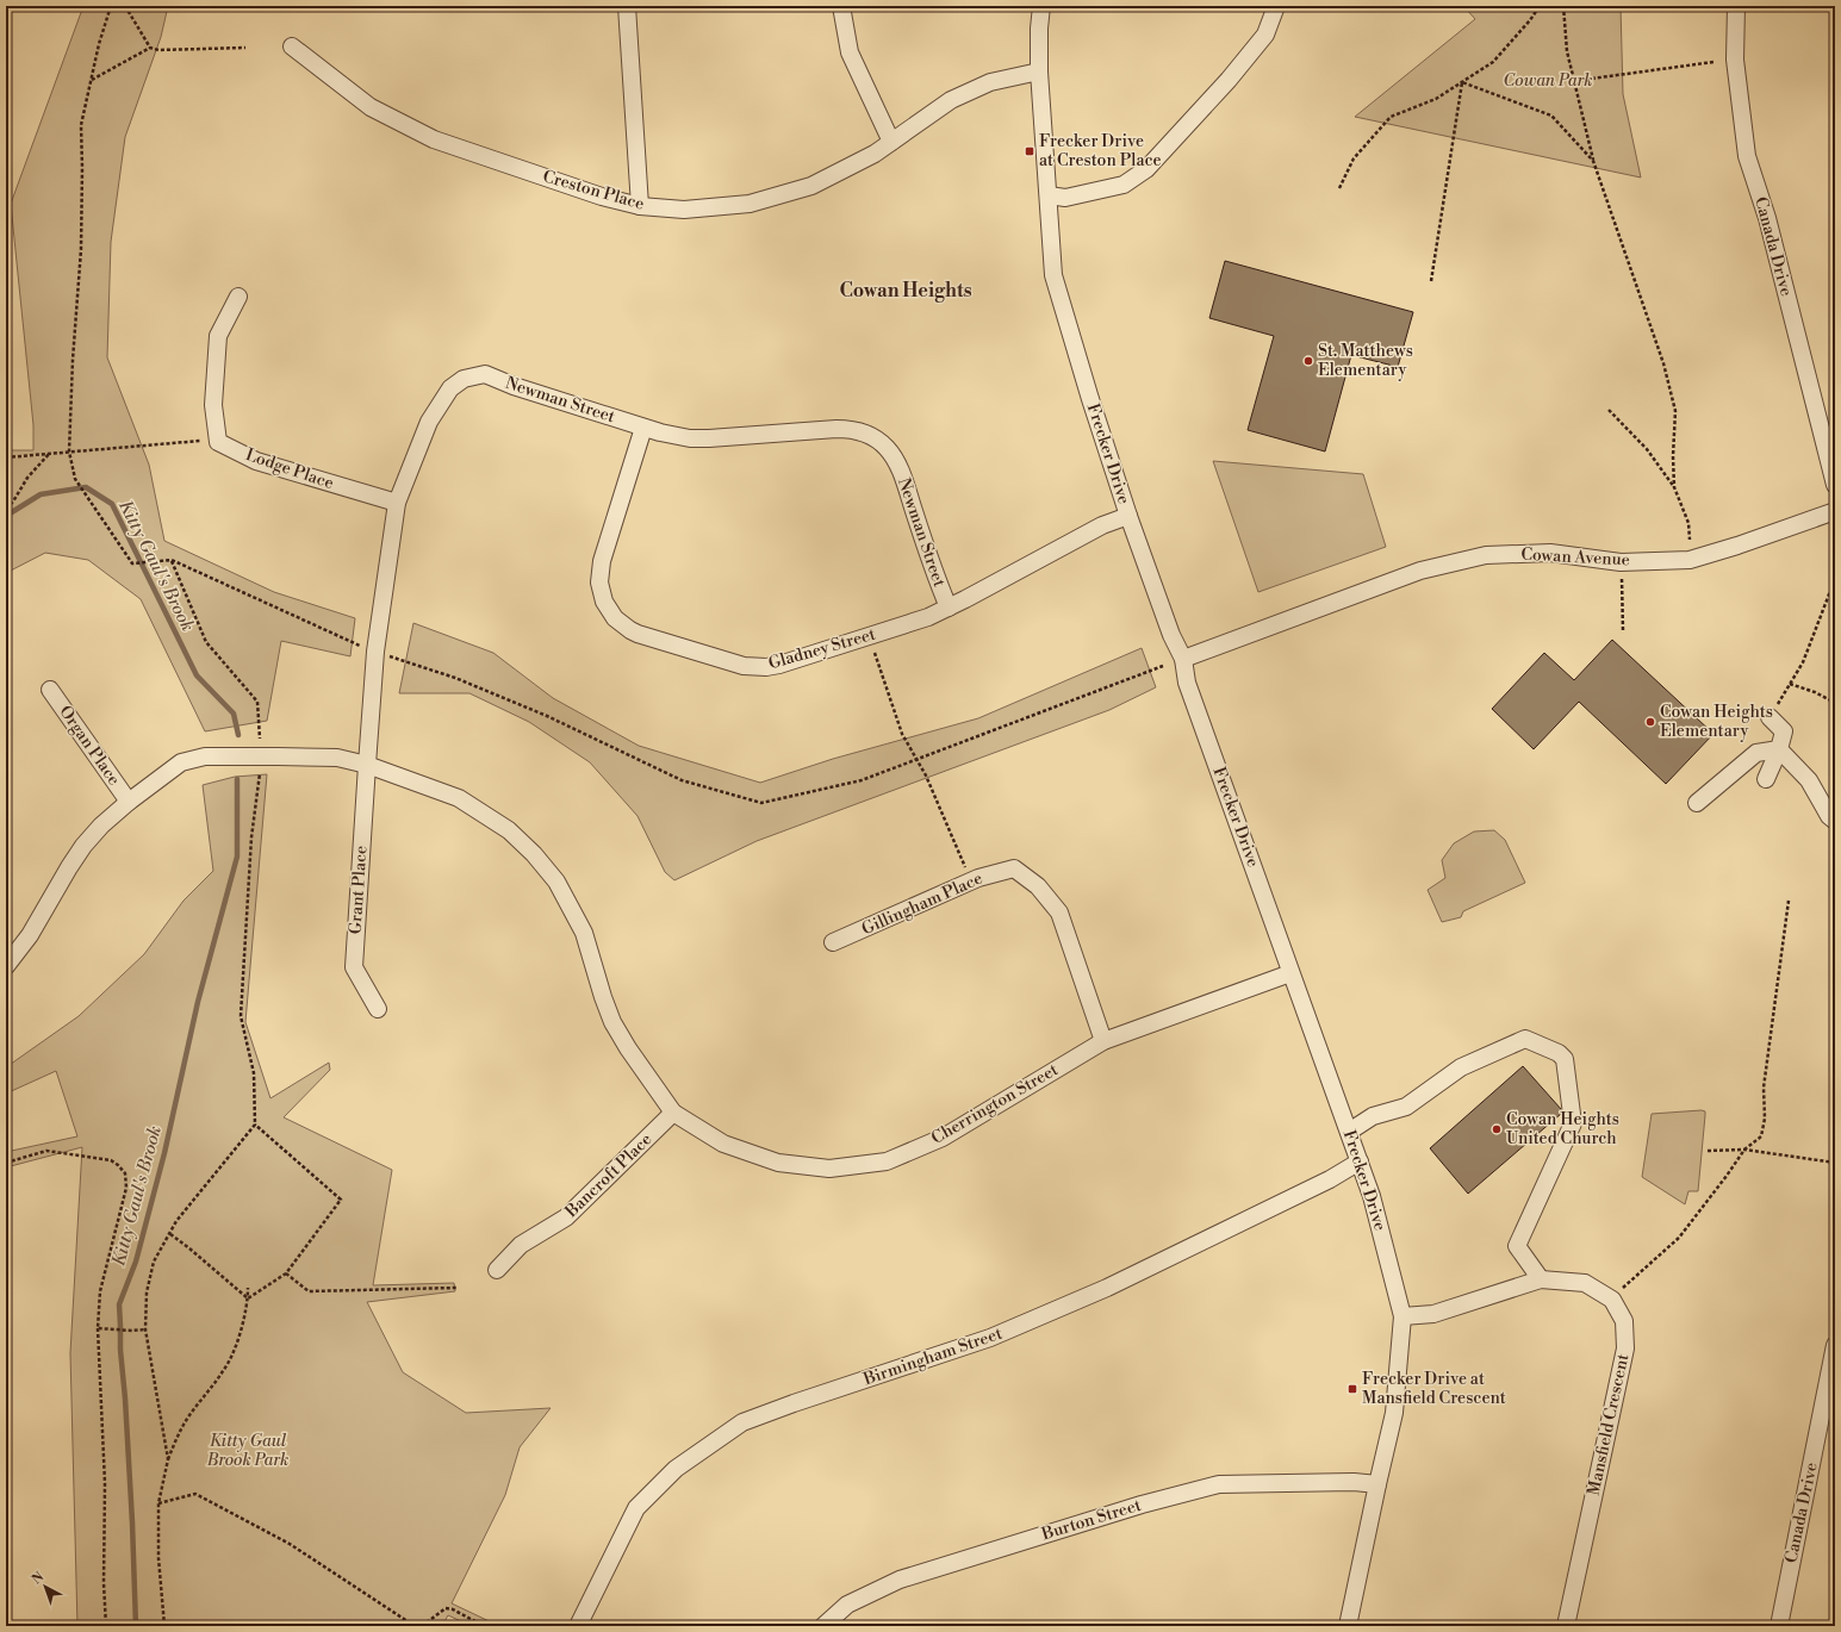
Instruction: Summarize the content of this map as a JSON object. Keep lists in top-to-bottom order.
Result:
{
  "streets": {
    "street": [
      "Creston Place",
      "Canada Drive",
      "Newman Street",
      "Frecker Drive",
      "Lodge Place",
      "Cowan Avenue",
      "Gladney Street",
      "Organ Place",
      "Grant Place",
      "Gillingham Place",
      "Cherrington Street",
      "Bancroft Place",
      "Birmingham Street",
      "Mansfield Crescent",
      "Burton Street"
    ]
  },
  "crossings": [
    ["Creston Place", "Frecker Drive"],
    ["Newman Street", "Lodge Place"],
    ["Newman Street", "Gladney Street"],
    ["Newman Street", "Grant Place"],
    ["Newman Street", "Cherrington Street"],
    ["Frecker Drive", "Cowan Avenue"],
    ["Frecker Drive", "Gladney Street"],
    ["Frecker Drive", "Cherrington Street"],
    ["Frecker Drive", "Birmingham Street"],
    ["Frecker Drive", "Mansfield Crescent"],
    ["Frecker Drive", "Burton Street"],
    ["Organ Place", "Cherrington Street"],
    ["Grant Place", "Cherrington Street"],
    ["Gillingham Place", "Cherrington Street"],
    ["Cherrington Street", "Bancroft Place"]
  ],
  "districts": ["Cowan Heights"],
  "water": ["Kitty Gaul's Brook"],
  "parks": ["Cowan Park", "Kitty Gaul Brook Park"],
  "places": {
    "transit": ["Frecker Drive at Creston Place", "Frecker Drive at Mansfield Crescent"],
    "other": ["St. Matthews Elementary", "Cowan Heights Elementary", "Cowan Heights United Church"]
  },
  "north": "top left"
}
